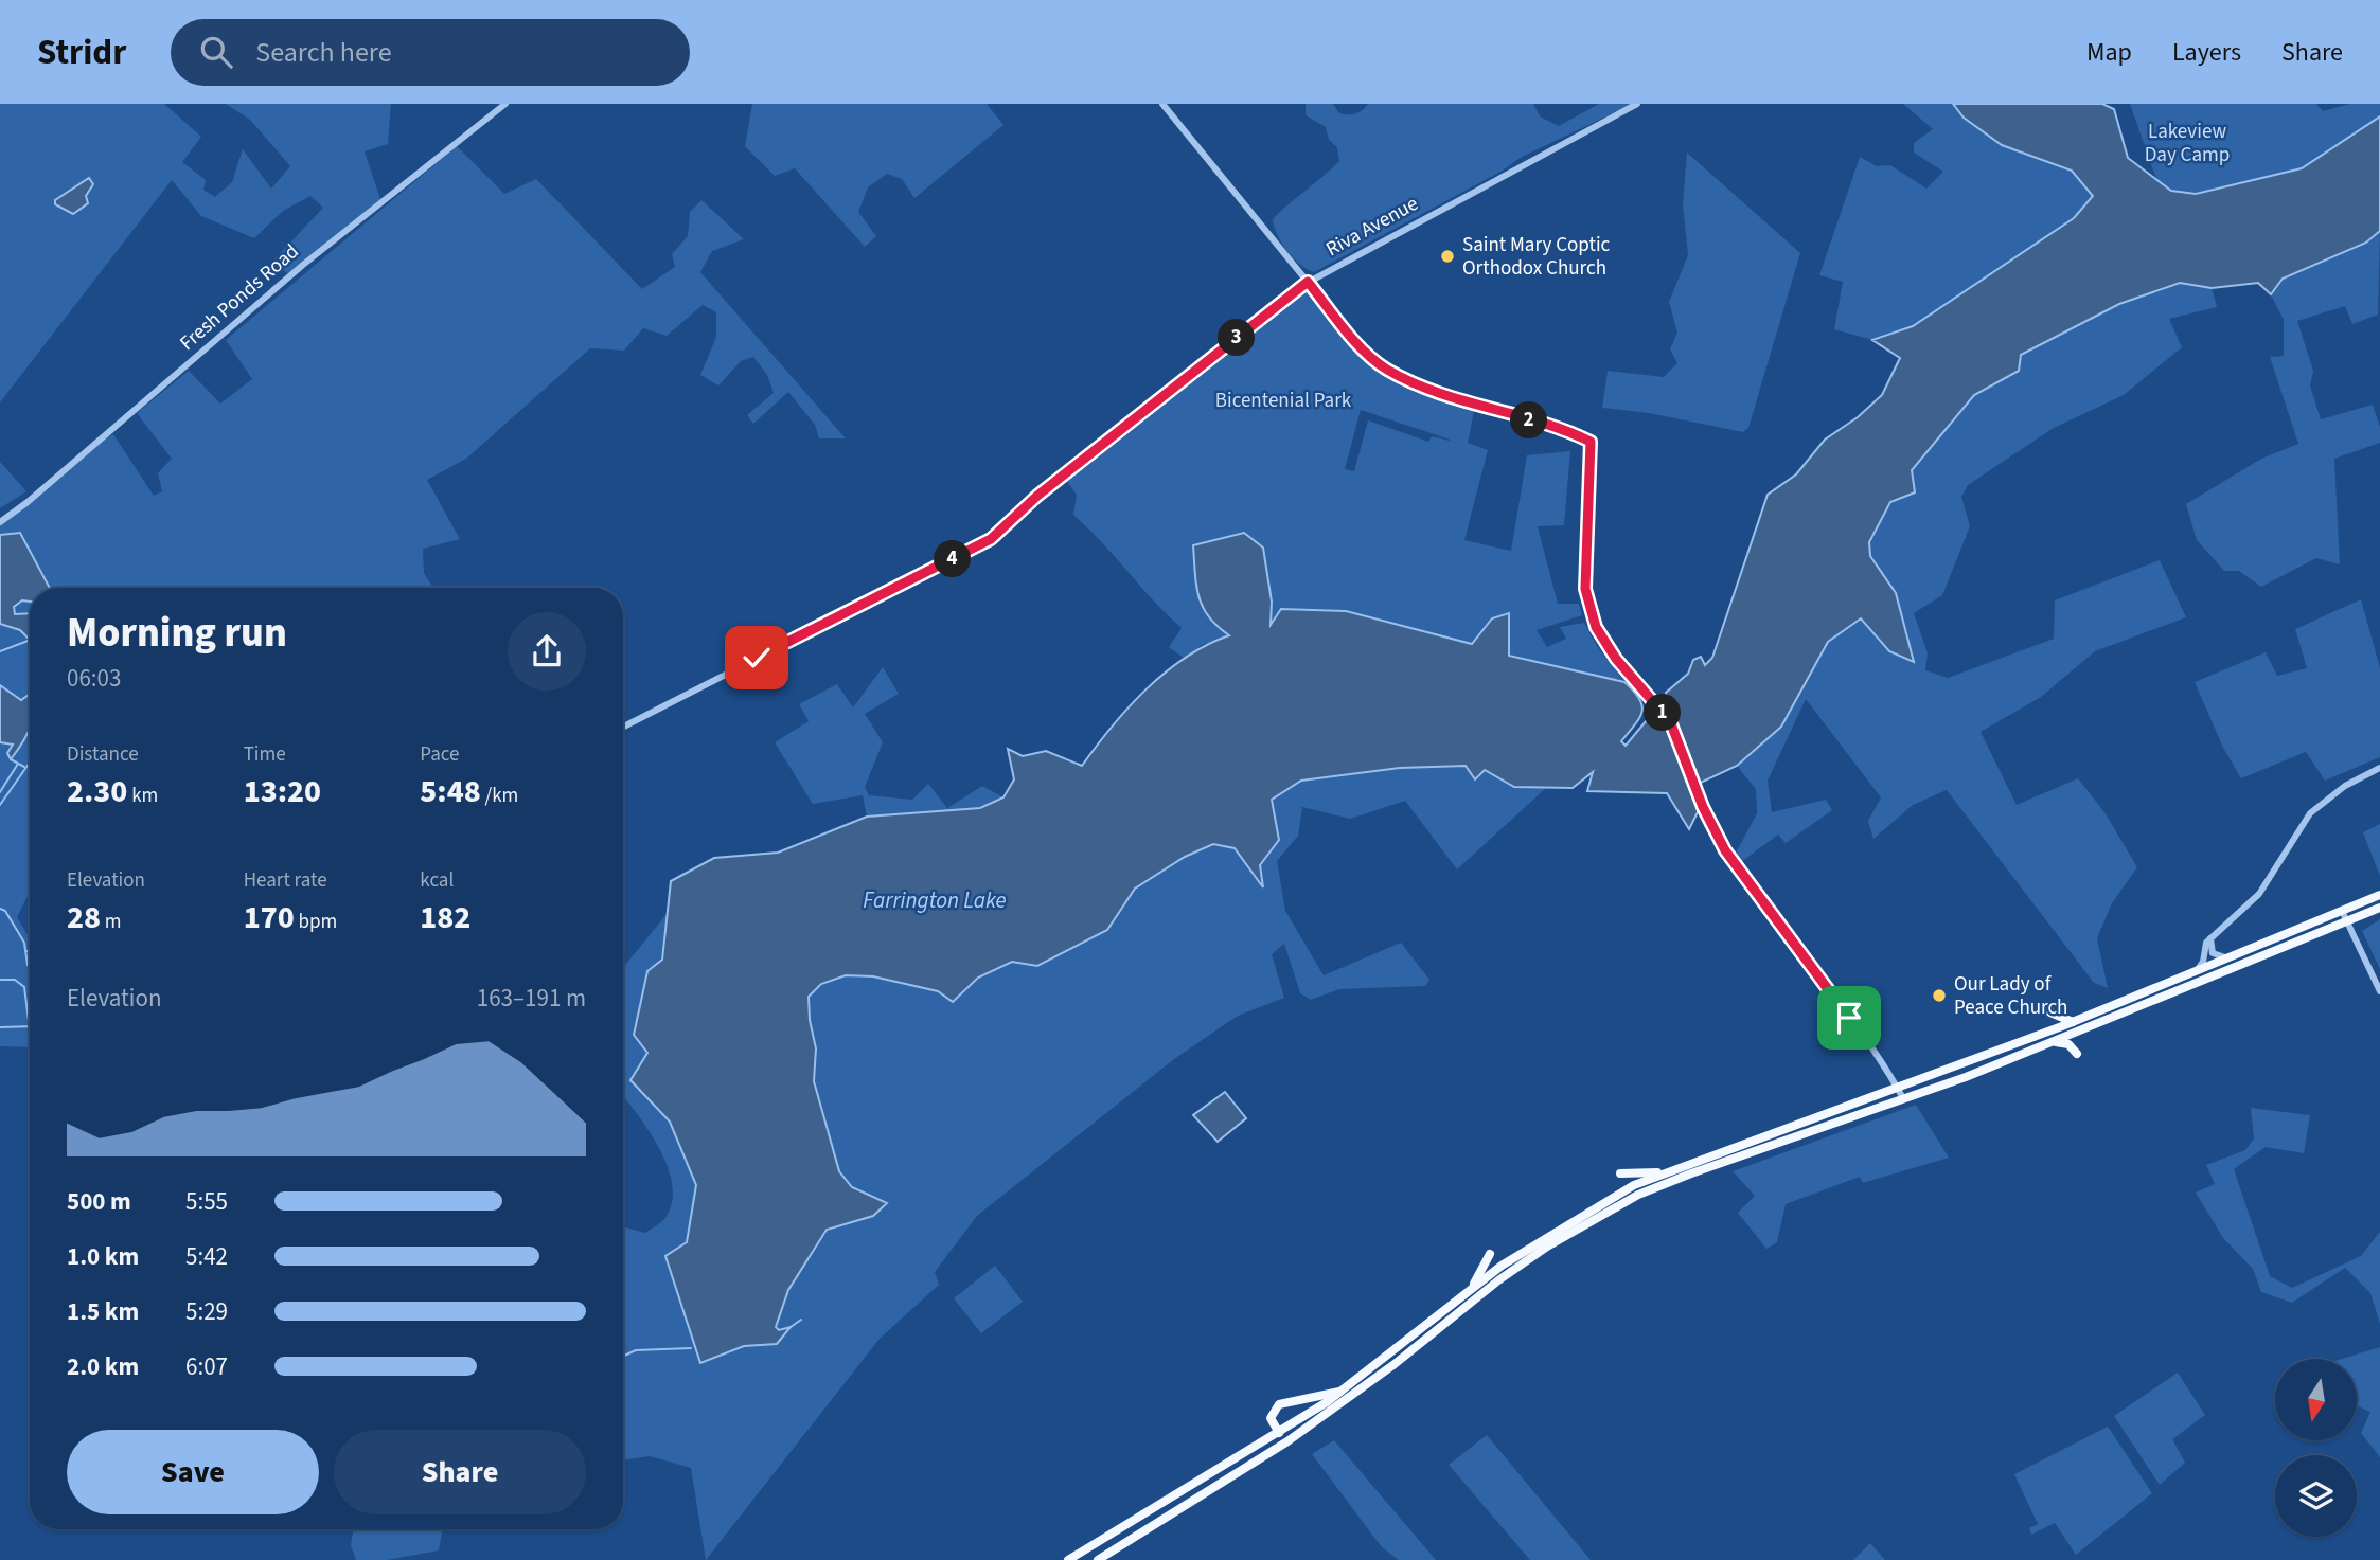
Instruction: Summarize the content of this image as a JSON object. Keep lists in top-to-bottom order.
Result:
{
  "streets": {
    "street": ["Riva Avenue", "Fresh Ponds Road"]
  },
  "water": ["Farrington Lake"],
  "parks": ["Lakeview Day Camp", "Bicentenial Park"],
  "places": ["Saint Mary Coptic Orthodox Church", "Our Lady of Peace Church"],
  "north": "bottom",
  "page": {
    "header": "Stridr",
    "search": "Search here",
    "nav": ["Map", "Layers", "Share"],
    "pins": [
      "3",
      "2",
      "4",
      "1"
    ],
    "heading": ["Morning run", "06:03"],
    "stats": [
      ["Distance", "2.30 km"],
      ["Time", "13:20"],
      ["Pace", "5:48 /km"],
      ["Elevation", "28 m"],
      ["Heart rate", "170 bpm"],
      ["kcal", "182"]
    ],
    "chart": ["Elevation", "163–191 m"],
    "list": [
      {
        "name": "500 m",
        "note": "5:55"
      },
      {
        "name": "1.0 km",
        "note": "5:42"
      },
      {
        "name": "1.5 km",
        "note": "5:29"
      },
      {
        "name": "2.0 km",
        "note": "6:07"
      }
    ],
    "buttons": ["Save", "Share"]
  }
}
